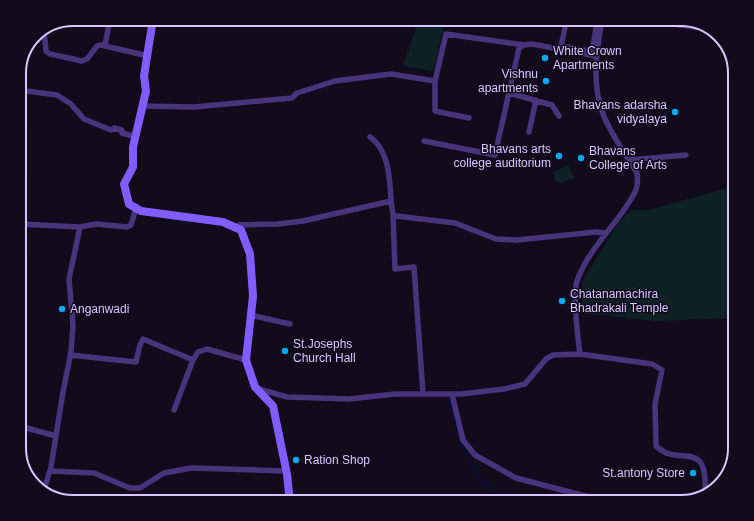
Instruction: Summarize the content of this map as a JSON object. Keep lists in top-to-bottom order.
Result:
{
  "places": [
    "White Crown Apartments",
    "Vishnu apartments",
    "Bhavans adarsha vidyalaya",
    "Bhavans arts college auditorium",
    "Bhavans College of Arts",
    "Chatanamachira Bhadrakali Temple",
    "Anganwadi",
    "St.Josephs Church Hall",
    "Ration Shop",
    "St.antony Store"
  ]
}
